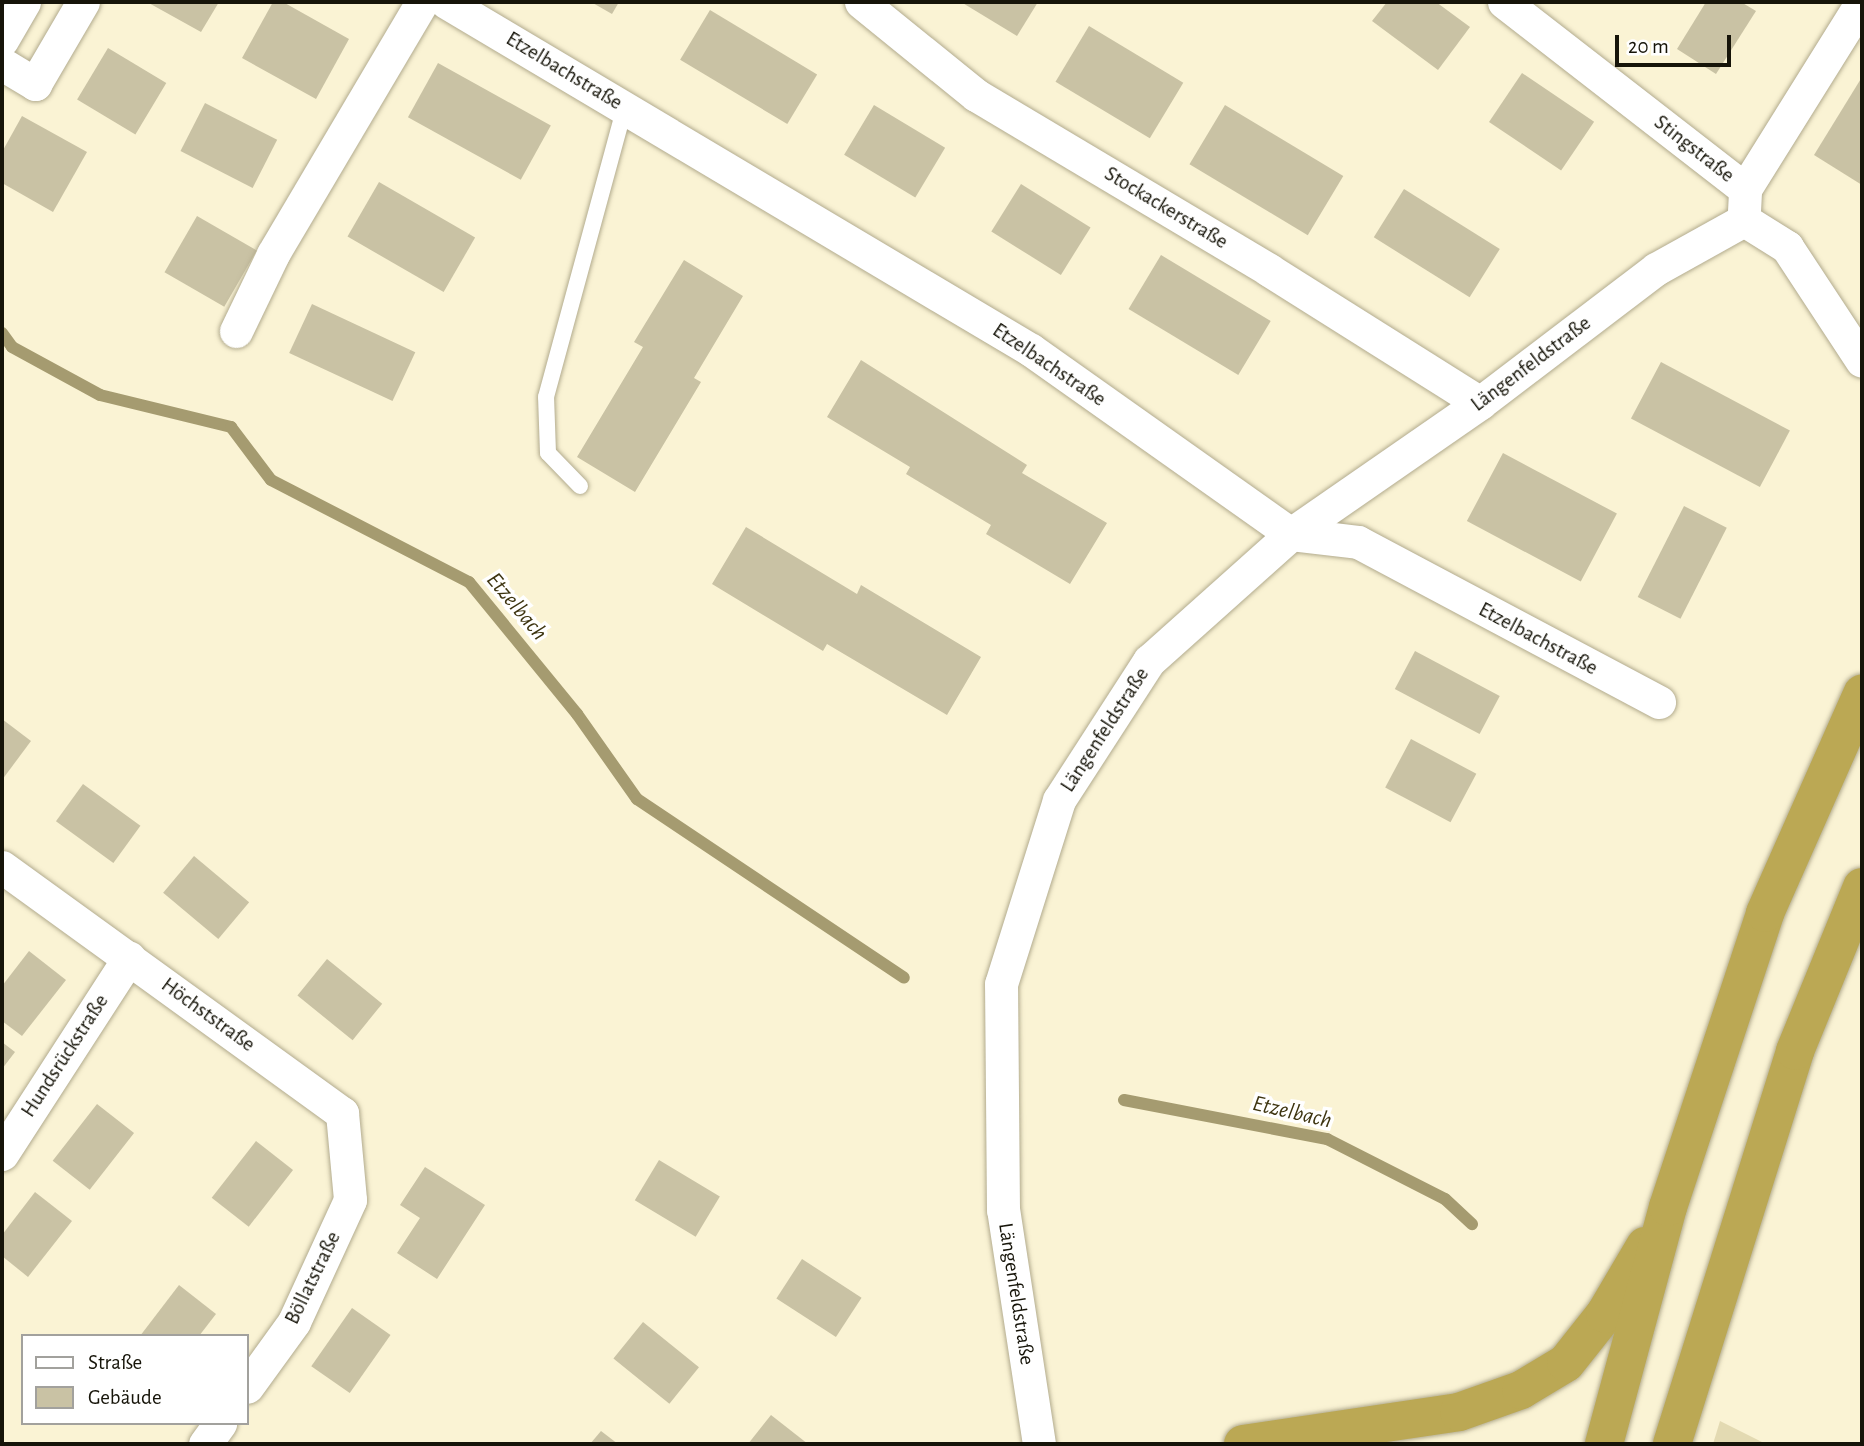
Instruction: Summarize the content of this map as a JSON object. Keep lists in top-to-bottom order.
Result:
{
  "streets": {
    "street": [
      "Etzelbachstraße",
      "Stingstraße",
      "Stockackerstraße",
      "Längenfeldstraße",
      "Höchststraße",
      "Hundsrückstraße",
      "Böllatstraße"
    ]
  },
  "crossings": [
    ["Etzelbachstraße", "Längenfeldstraße"],
    ["Stingstraße", "Längenfeldstraße"],
    ["Stockackerstraße", "Längenfeldstraße"],
    ["Höchststraße", "Hundsrückstraße"],
    ["Höchststraße", "Böllatstraße"]
  ],
  "water": ["Etzelbach"],
  "legend": ["Straße", "Gebäude"],
  "scale_bar": "20 m"
}
